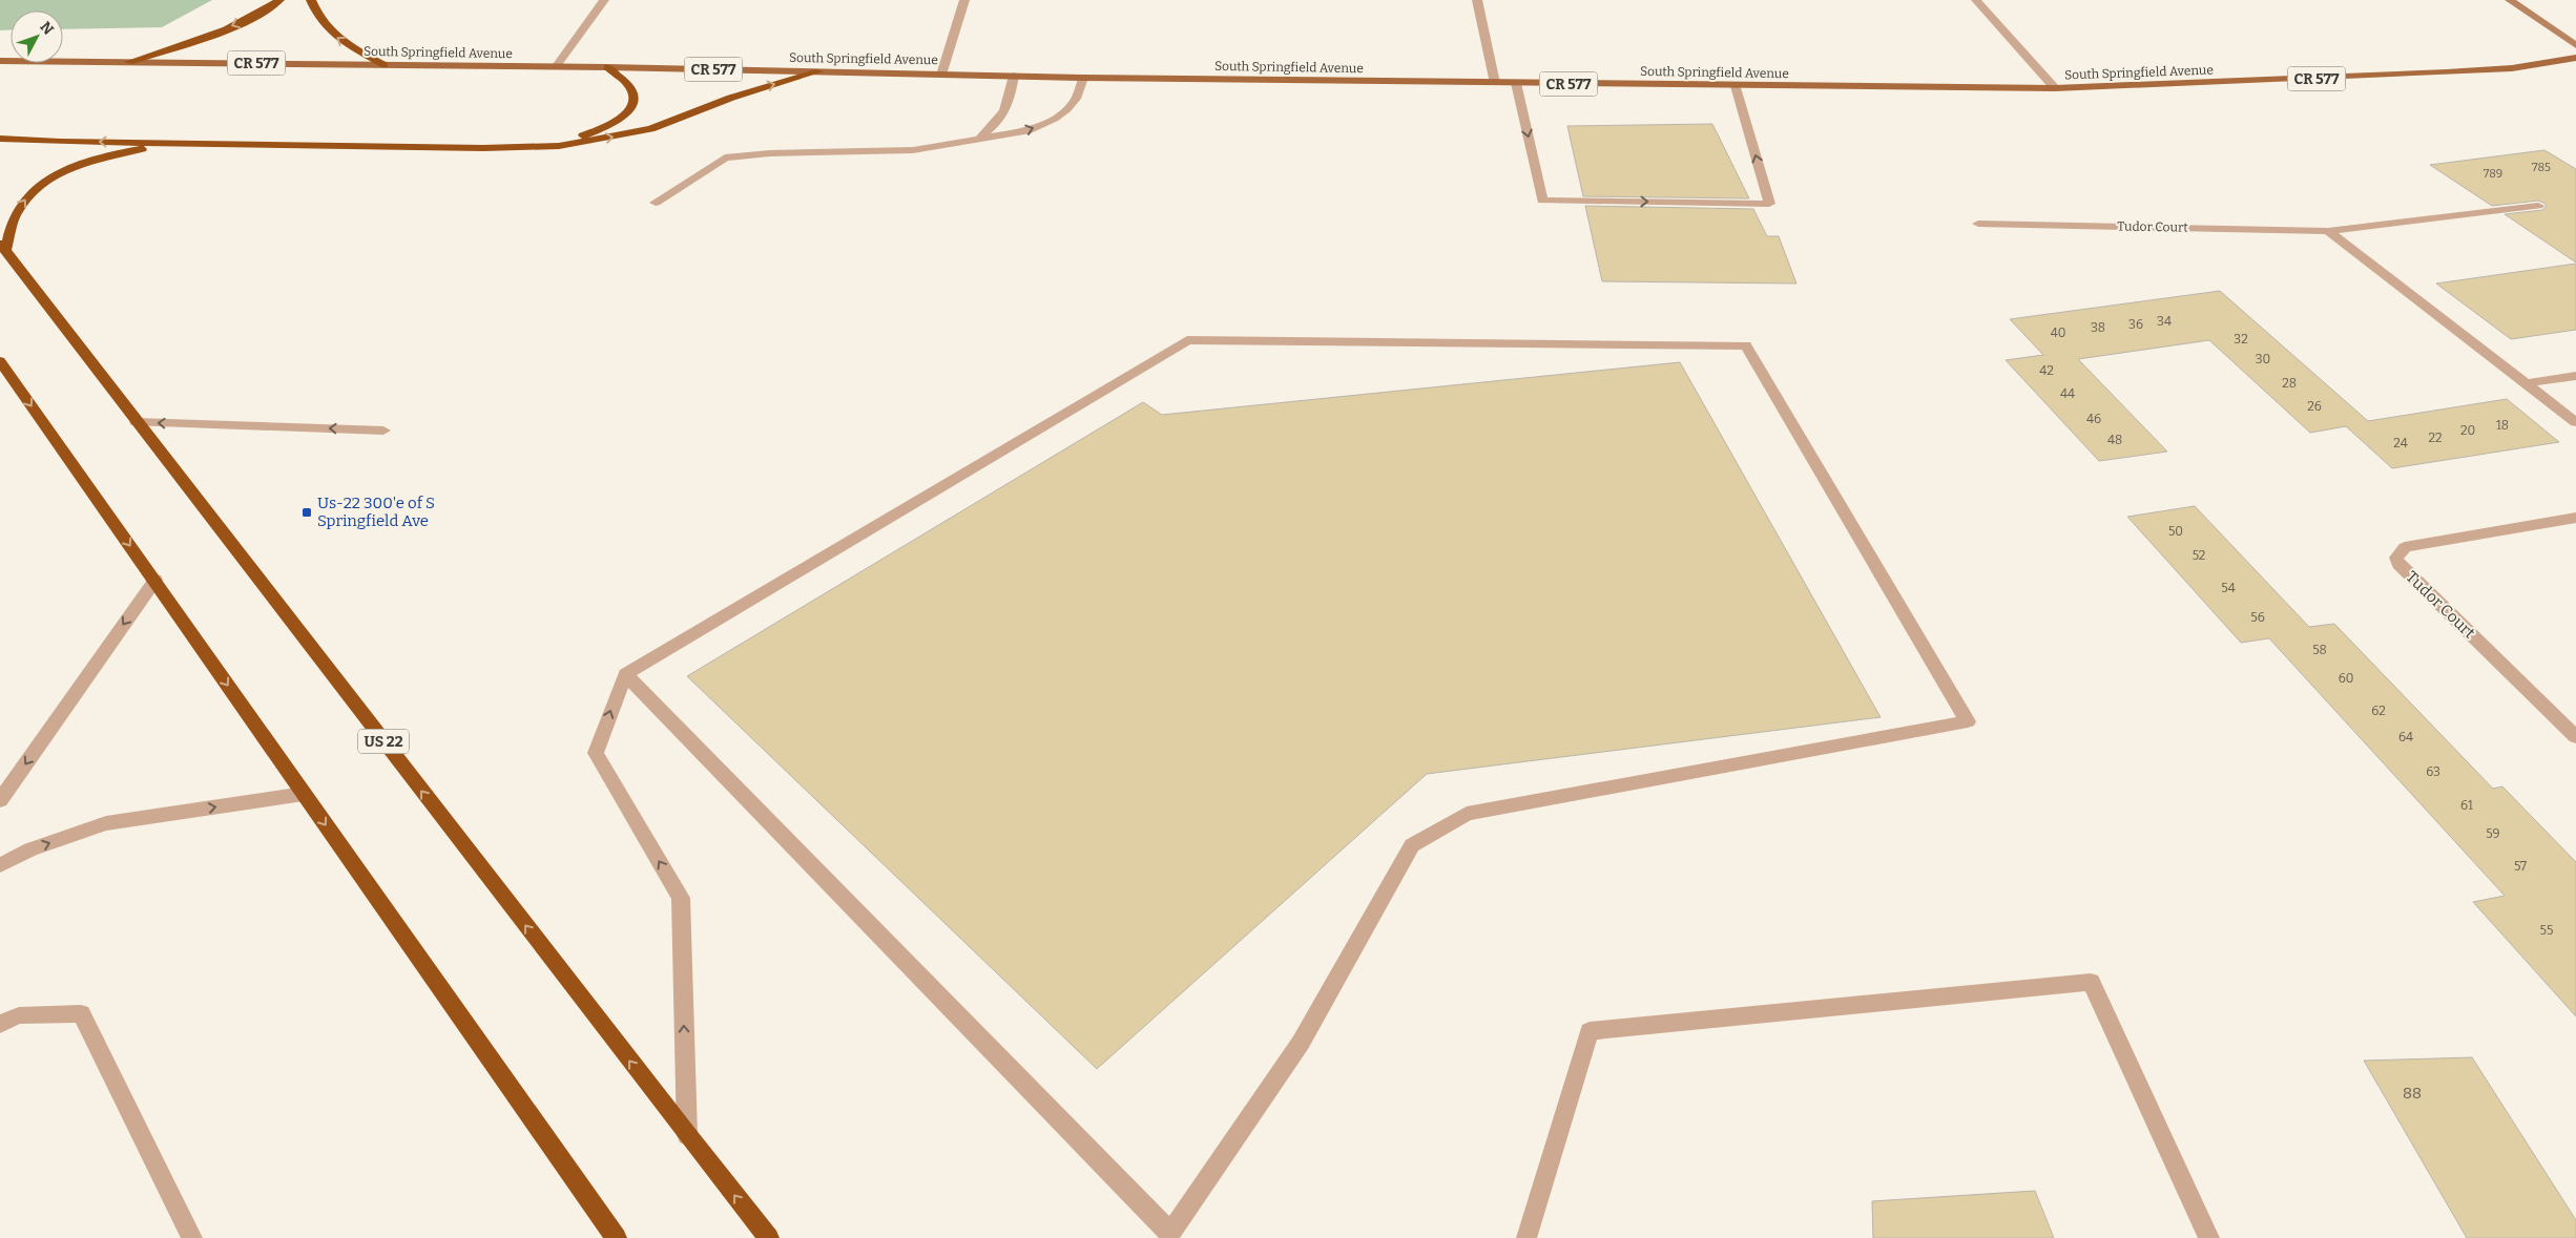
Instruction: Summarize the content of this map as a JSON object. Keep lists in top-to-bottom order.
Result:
{
  "streets": {
    "highway": ["US 22"],
    "main road": ["South Springfield Avenue", "CR 577"],
    "street": ["Tudor Court"]
  },
  "places": {
    "transit": ["Us-22 300'e of S Springfield Ave"]
  },
  "house_numbers": [
    "785",
    "789",
    "34",
    "36",
    "38",
    "40",
    "32",
    "30",
    "42",
    "28",
    "44",
    "26",
    "46",
    "18",
    "20",
    "22",
    "48",
    "24",
    "50",
    "52",
    "54",
    "56",
    "58",
    "60",
    "62",
    "64",
    "63",
    "61",
    "59",
    "57",
    "55",
    "88"
  ],
  "north": "top right"
}
